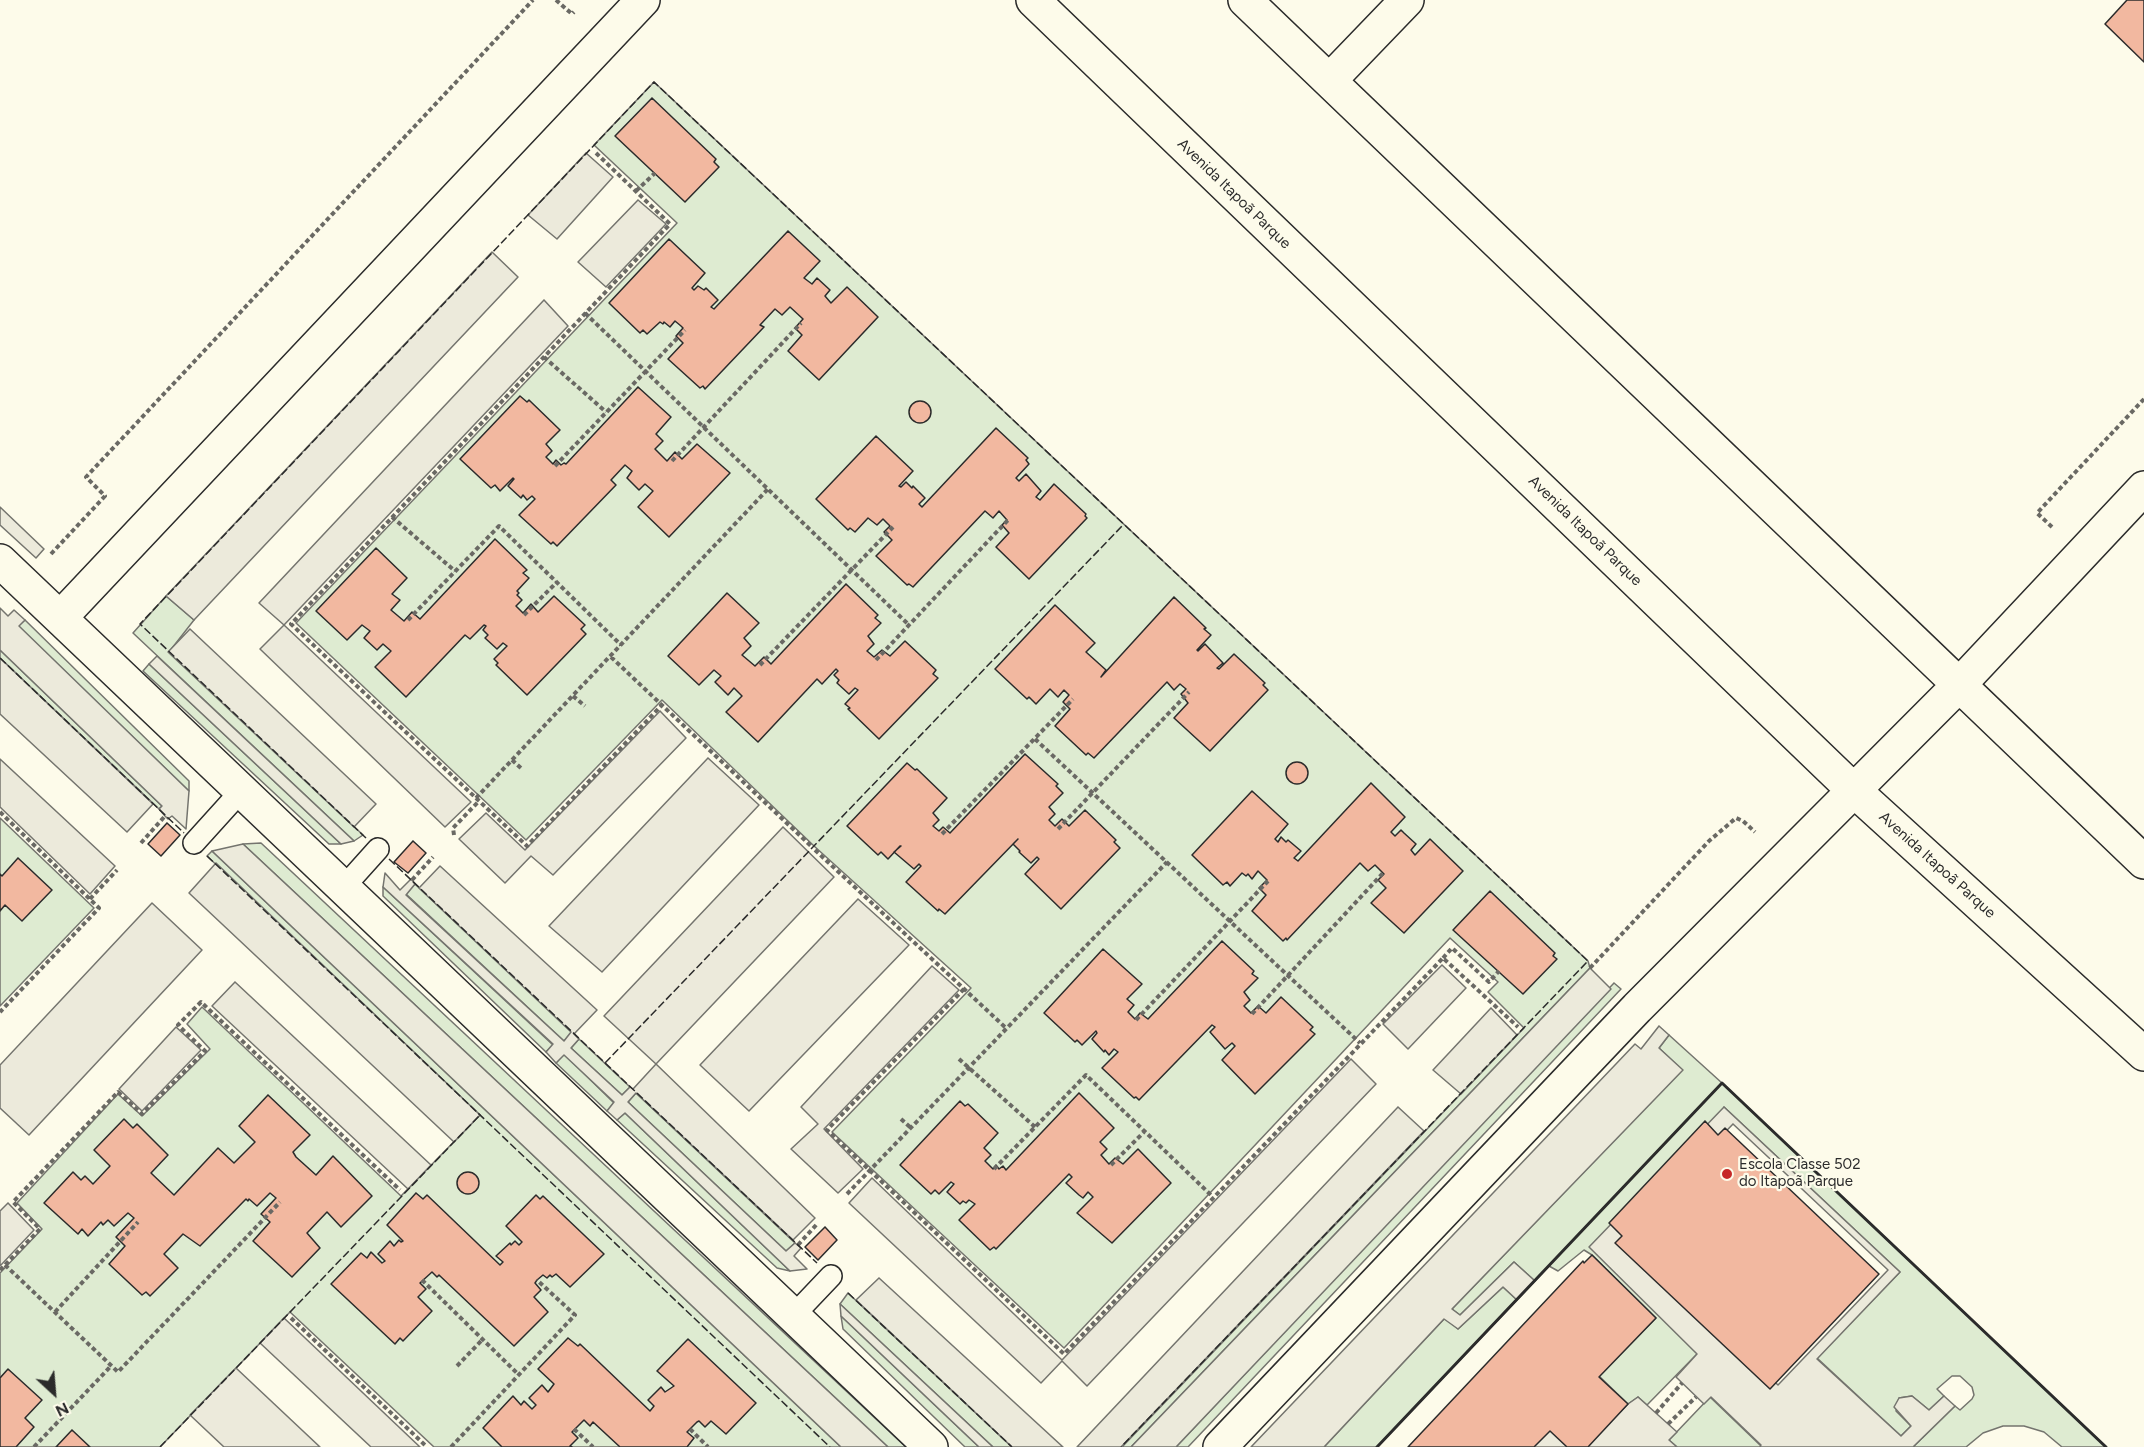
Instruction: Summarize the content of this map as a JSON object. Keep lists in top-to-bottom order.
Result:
{
  "streets": {
    "street": ["Avenida Itapoã Parque"]
  },
  "places": ["Escola Classe 502 do Itapoã Parque"],
  "north": "bottom right"
}
